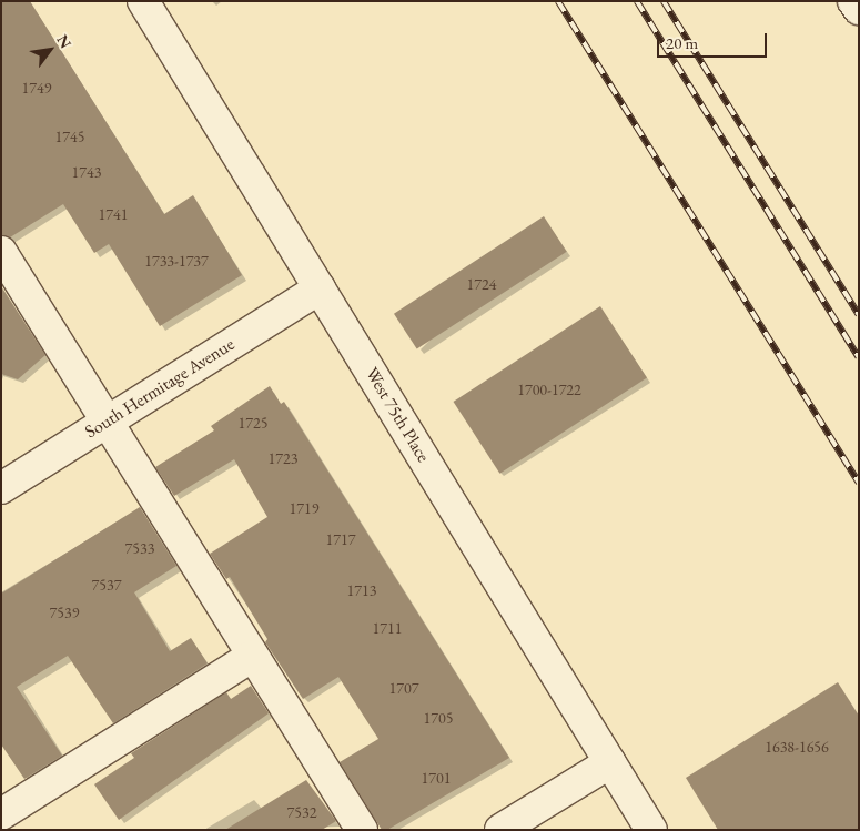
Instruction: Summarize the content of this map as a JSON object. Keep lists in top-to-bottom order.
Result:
{
  "streets": {
    "street": ["South Hermitage Avenue", "West 75th Place"]
  },
  "crossings": [
    ["South Hermitage Avenue", "West 75th Place"]
  ],
  "house_numbers": [
    "1749",
    "1745",
    "1743",
    "1741",
    "1733-1737",
    "1724",
    "1700-1722",
    "1725",
    "1723",
    "1719",
    "1717",
    "7533",
    "7537",
    "1713",
    "7539",
    "1711",
    "1707",
    "1705",
    "1638-1656",
    "1701",
    "7532"
  ],
  "scale_bar": "20 m",
  "north": "top right"
}
